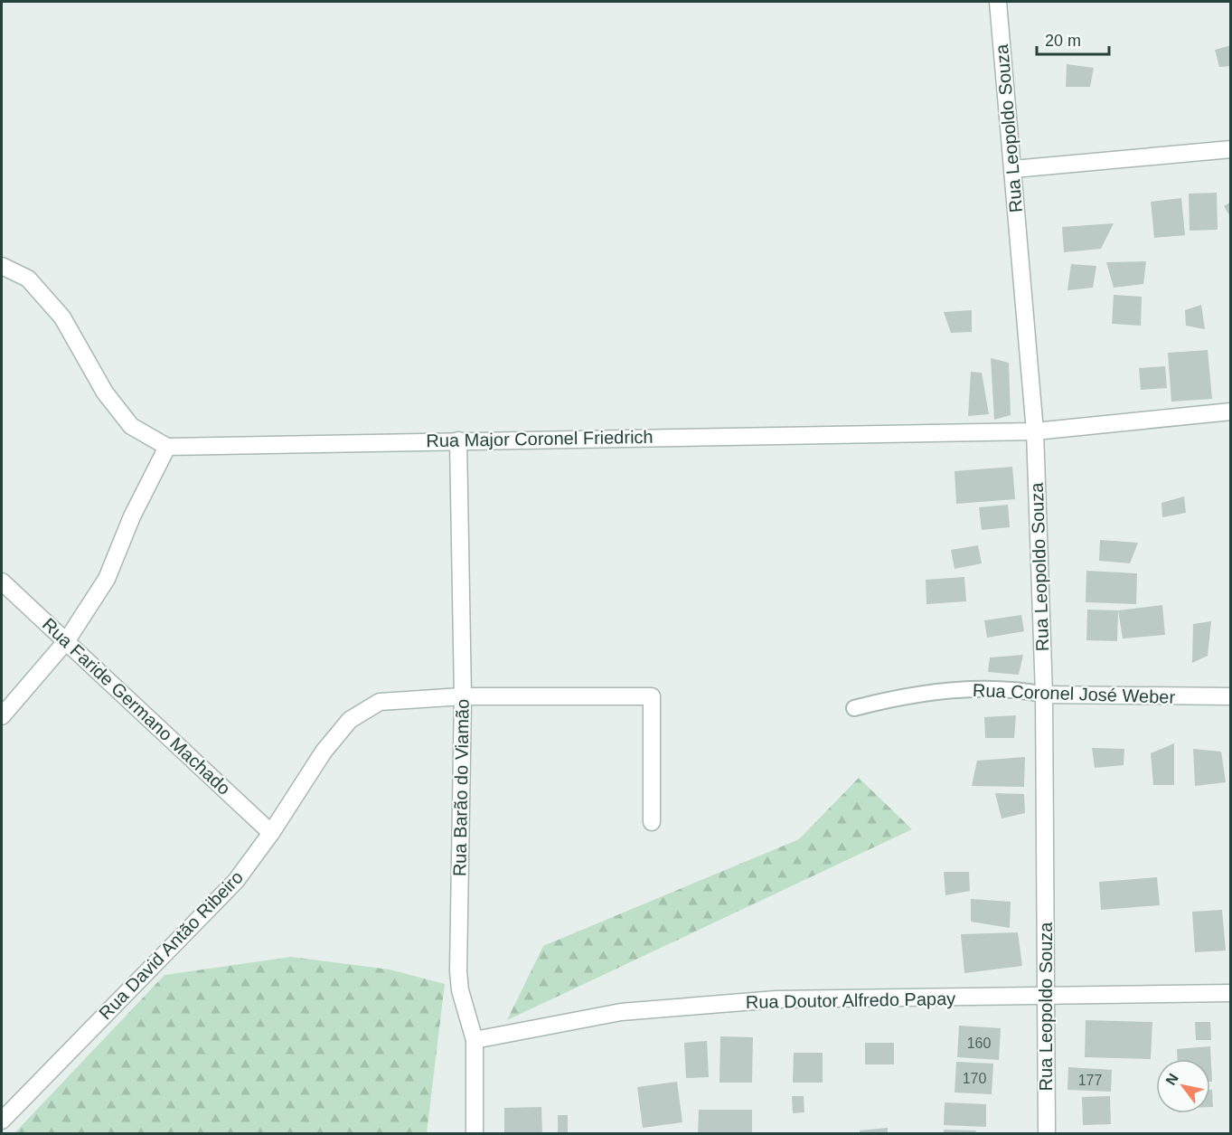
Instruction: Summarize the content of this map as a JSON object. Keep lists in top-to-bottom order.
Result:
{
  "streets": {
    "street": [
      "Rua Leopoldo Souza",
      "Rua Major Coronel Friedrich",
      "Rua Coronel José Weber",
      "Rua Faride Germano Machado",
      "Rua Barão do Viamão",
      "Rua David Antão Ribeiro",
      "Rua Doutor Alfredo Papay"
    ]
  },
  "crossings": [
    ["Rua Leopoldo Souza", "Rua Major Coronel Friedrich"],
    ["Rua Leopoldo Souza", "Rua Coronel José Weber"],
    ["Rua Leopoldo Souza", "Rua Doutor Alfredo Papay"],
    ["Rua Major Coronel Friedrich", "Rua Barão do Viamão"],
    ["Rua Faride Germano Machado", "Rua David Antão Ribeiro"],
    ["Rua Barão do Viamão", "Rua David Antão Ribeiro"],
    ["Rua Barão do Viamão", "Rua Doutor Alfredo Papay"]
  ],
  "house_numbers": ["160", "170", "177"],
  "scale_bar": "20 m",
  "north": "top left"
}
